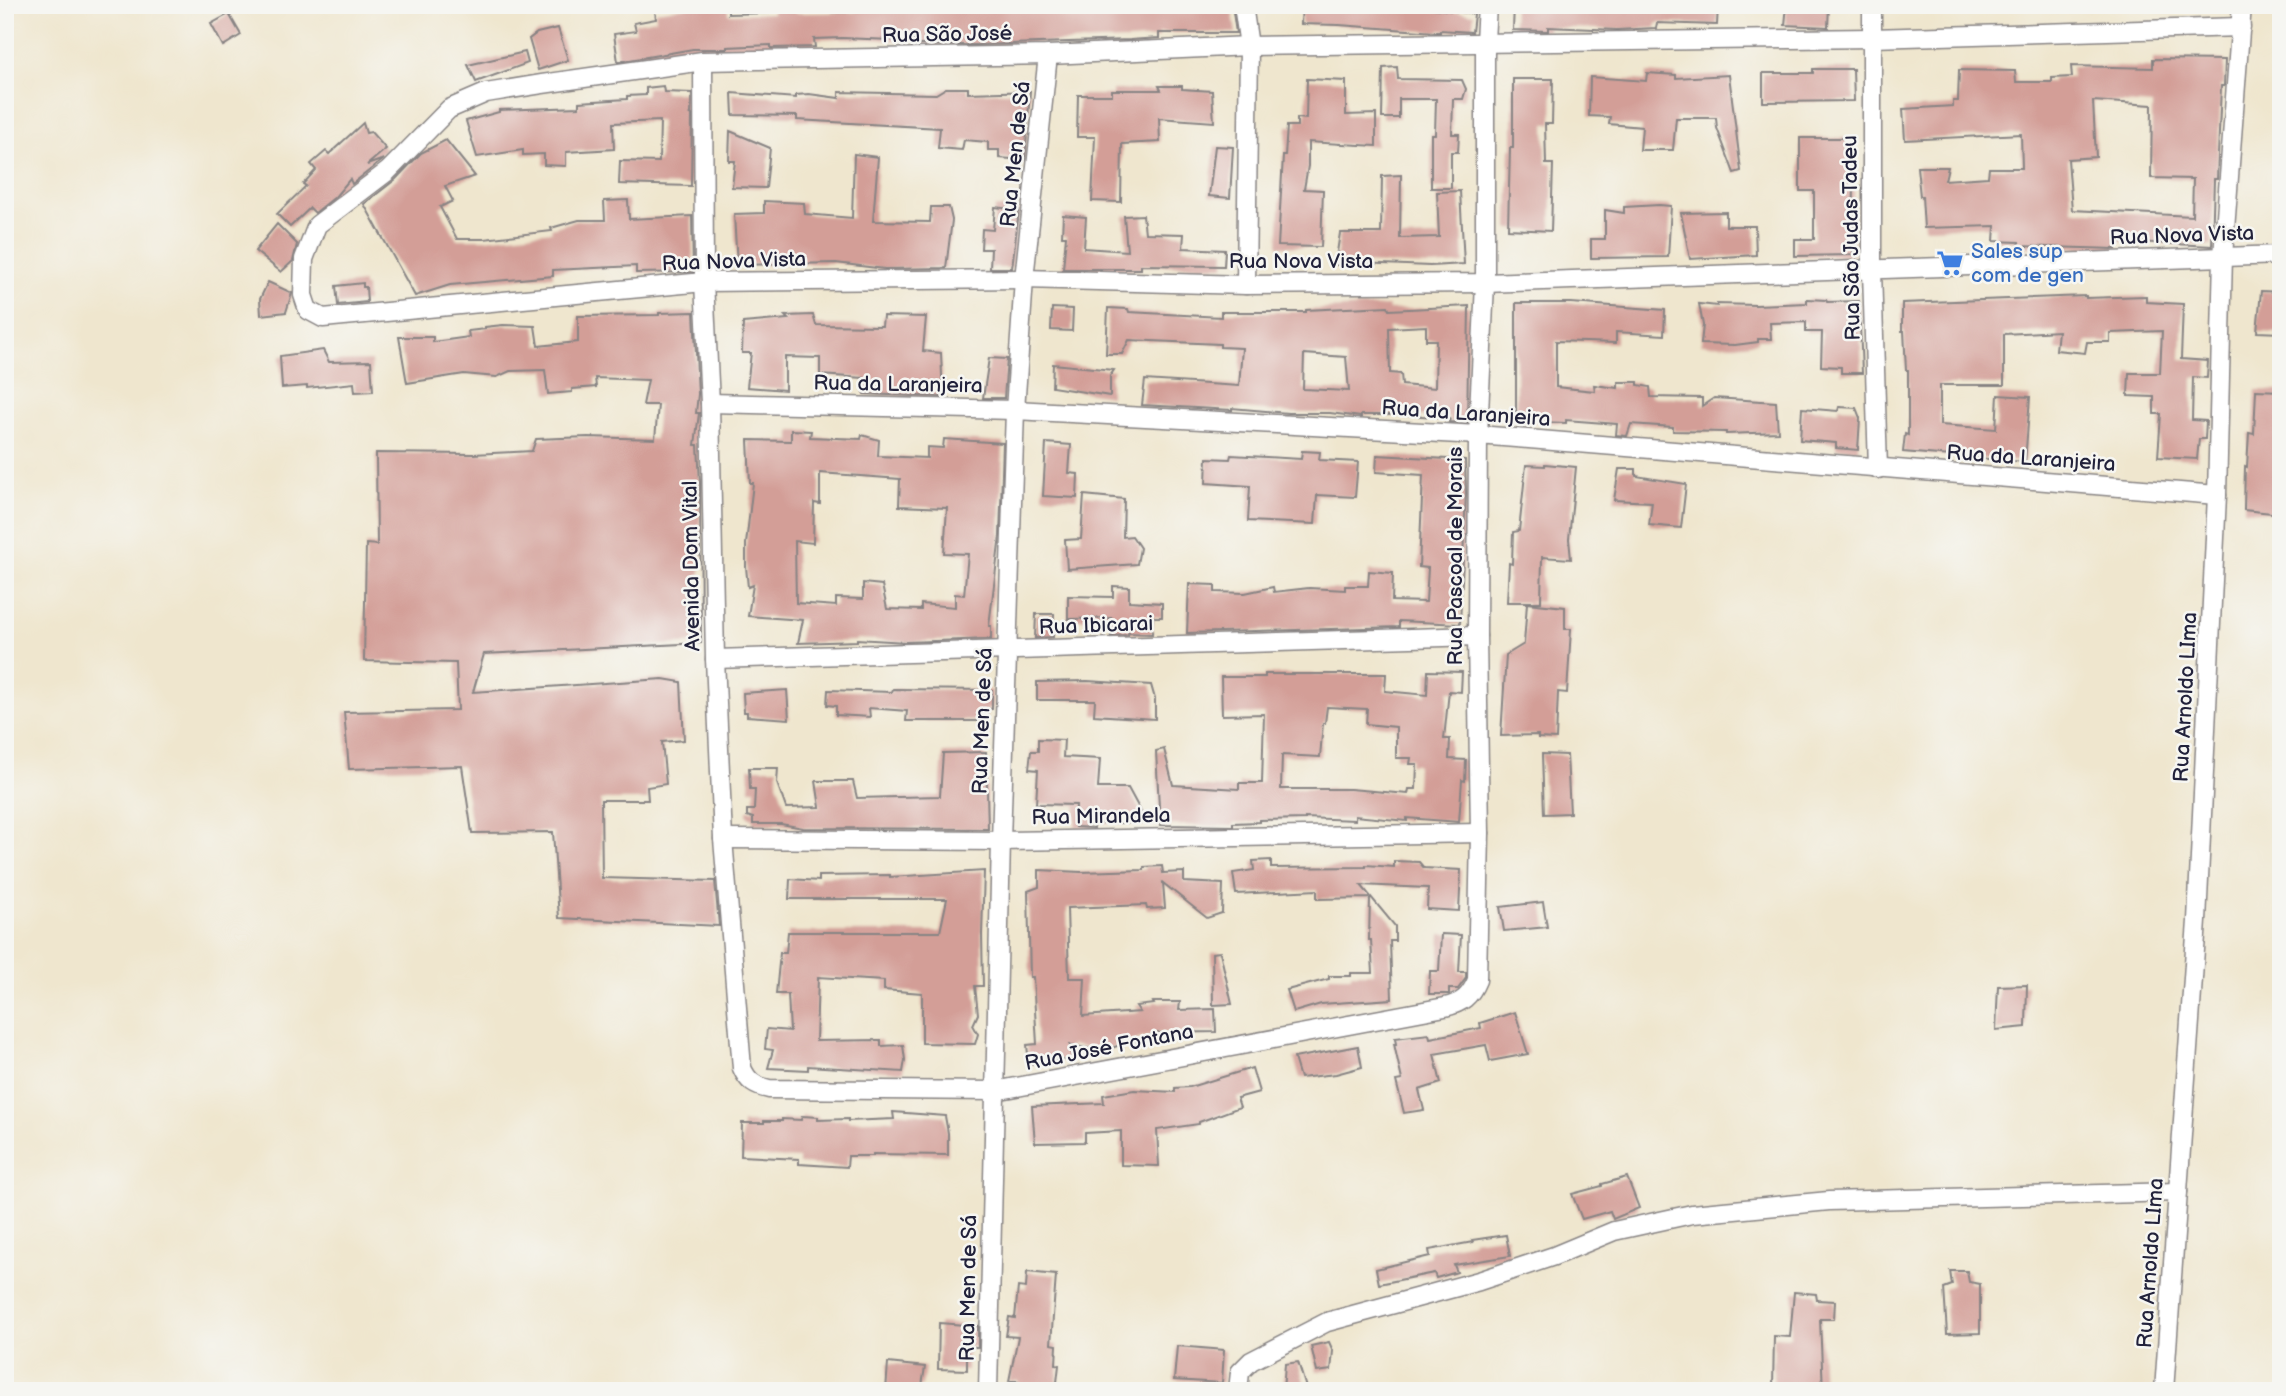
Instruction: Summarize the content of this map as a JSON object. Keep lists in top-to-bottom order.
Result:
{
  "streets": {
    "street": [
      "Rua São José",
      "Rua Men de Sá",
      "Rua Nova Vista",
      "Rua São Judas Tadeu",
      "Rua da Laranjeira",
      "Rua Pascoal de Morais",
      "Avenida Dom Vital",
      "Rua Ibicarai",
      "Rua Arnoldo LIma",
      "Rua Mirandela",
      "Rua José Fontana"
    ]
  },
  "crossings": [
    ["Rua São José", "Rua Men de Sá"],
    ["Rua São José", "Rua Nova Vista"],
    ["Rua São José", "Rua São Judas Tadeu"],
    ["Rua São José", "Rua Pascoal de Morais"],
    ["Rua São José", "Avenida Dom Vital"],
    ["Rua São José", "Rua Arnoldo LIma"],
    ["Rua Men de Sá", "Rua Nova Vista"],
    ["Rua Men de Sá", "Rua da Laranjeira"],
    ["Rua Men de Sá", "Rua Ibicarai"],
    ["Rua Men de Sá", "Rua Mirandela"],
    ["Rua Men de Sá", "Rua José Fontana"],
    ["Rua Nova Vista", "Rua São Judas Tadeu"],
    ["Rua Nova Vista", "Rua Pascoal de Morais"],
    ["Rua Nova Vista", "Avenida Dom Vital"],
    ["Rua Nova Vista", "Rua Arnoldo LIma"],
    ["Rua São Judas Tadeu", "Rua da Laranjeira"],
    ["Rua da Laranjeira", "Rua Pascoal de Morais"],
    ["Rua da Laranjeira", "Avenida Dom Vital"],
    ["Rua da Laranjeira", "Rua Arnoldo LIma"],
    ["Rua Pascoal de Morais", "Rua Ibicarai"],
    ["Rua Pascoal de Morais", "Rua Mirandela"],
    ["Rua Pascoal de Morais", "Rua José Fontana"],
    ["Avenida Dom Vital", "Rua Ibicarai"],
    ["Avenida Dom Vital", "Rua Mirandela"],
    ["Avenida Dom Vital", "Rua José Fontana"]
  ],
  "places": {
    "supermarket": ["Sales sup com de gen"]
  }
}
